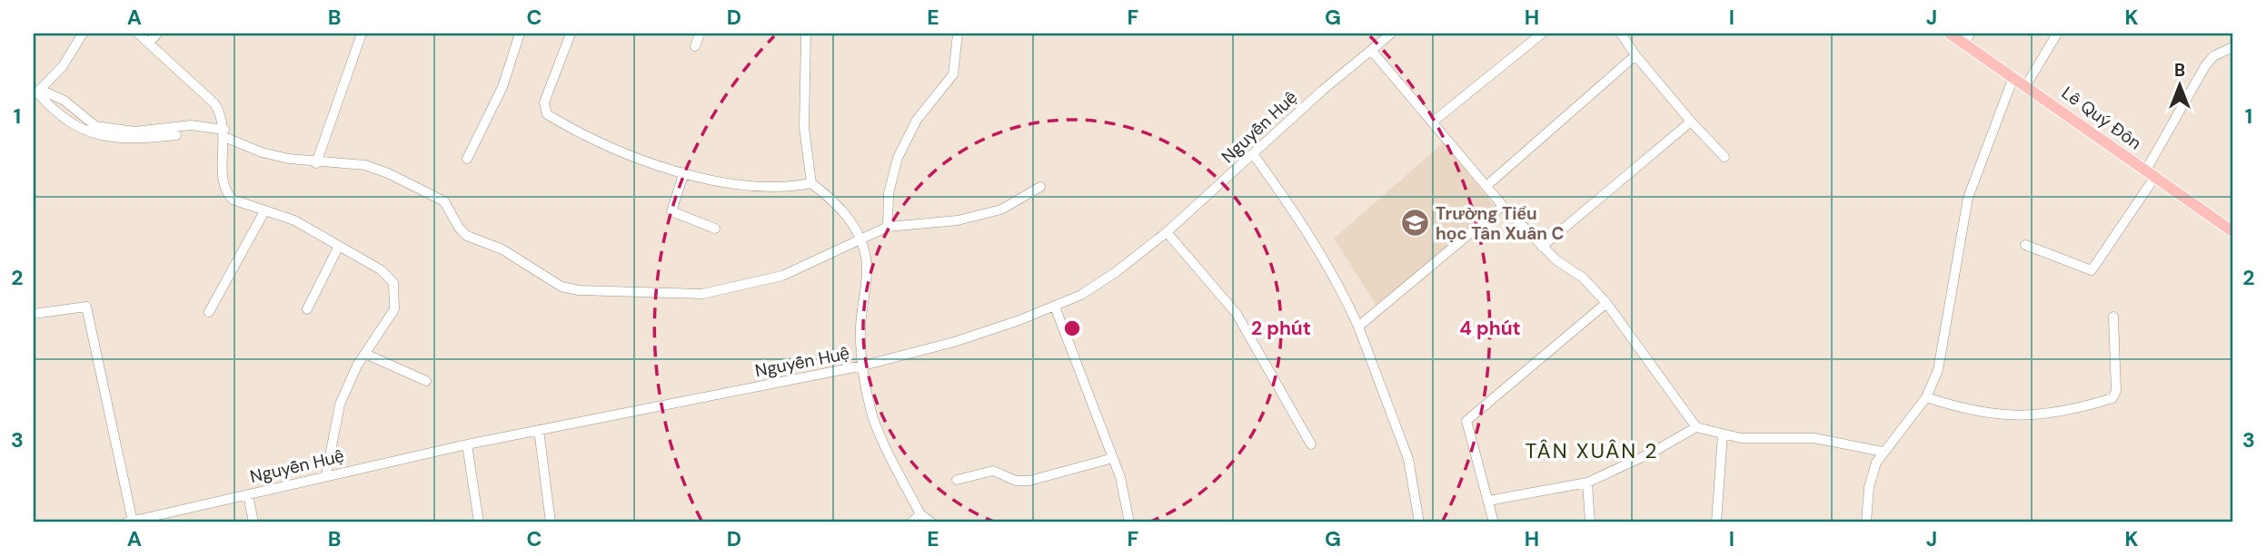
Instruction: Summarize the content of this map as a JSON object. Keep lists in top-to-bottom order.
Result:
{
  "streets": {
    "main road": ["Lê Quý Đôn"],
    "street": ["Nguyễn Huệ"]
  },
  "districts": ["TÂN XUÂN 2"],
  "places": {
    "school or university": ["Trường Tiểu học Tân Xuân C"]
  },
  "north": "top",
  "grid": {
    "columns": [
      "A",
      "B",
      "C",
      "D",
      "E",
      "F",
      "G",
      "H",
      "I",
      "J",
      "K"
    ],
    "rows": ["1", "2", "3"]
  },
  "rings": ["2 phút", "4 phút"]
}
